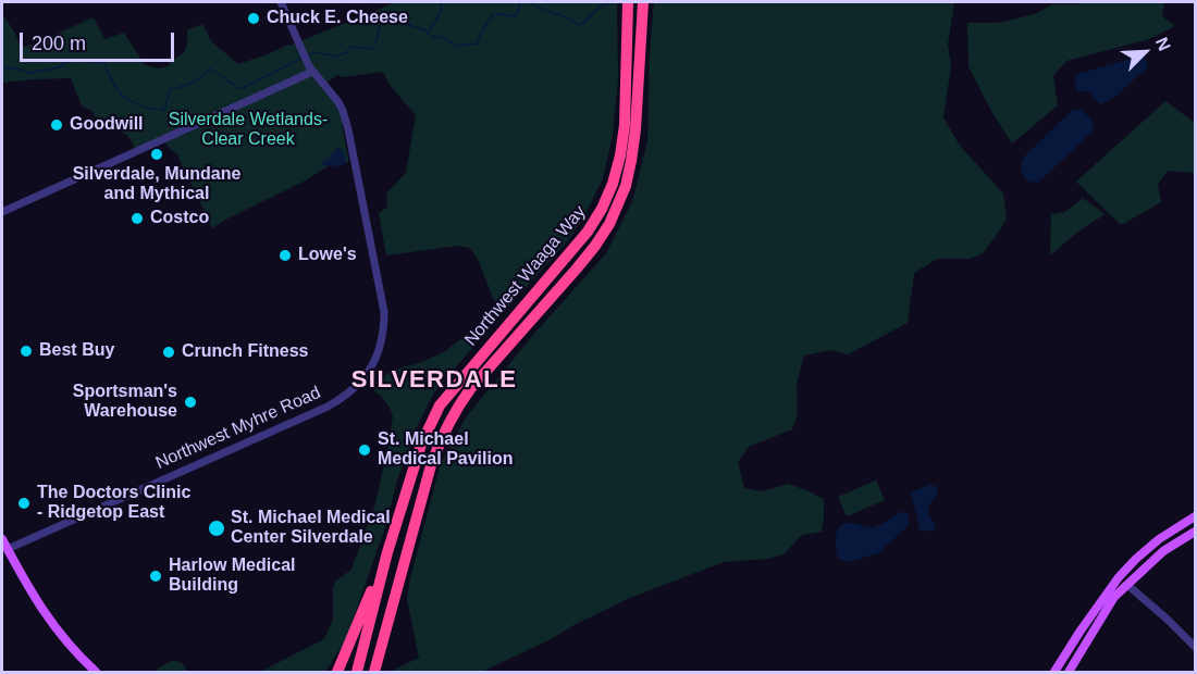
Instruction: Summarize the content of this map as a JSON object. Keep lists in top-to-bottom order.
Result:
{
  "streets": {
    "highway": ["Northwest Waaga Way"],
    "street": ["Northwest Myhre Road"]
  },
  "districts": ["SILVERDALE"],
  "parks": ["Silverdale Wetlands- Clear Creek"],
  "places": [
    "Chuck E. Cheese",
    "Goodwill",
    "Silverdale, Mundane and Mythical",
    "Costco",
    "Lowe's",
    "Best Buy",
    "Crunch Fitness",
    "Sportsman's Warehouse",
    "St. Michael Medical Pavilion",
    "The Doctors Clinic - Ridgetop East",
    "St. Michael Medical Center Silverdale",
    "Harlow Medical Building"
  ],
  "scale_bar": "200 m",
  "north": "top right"
}
